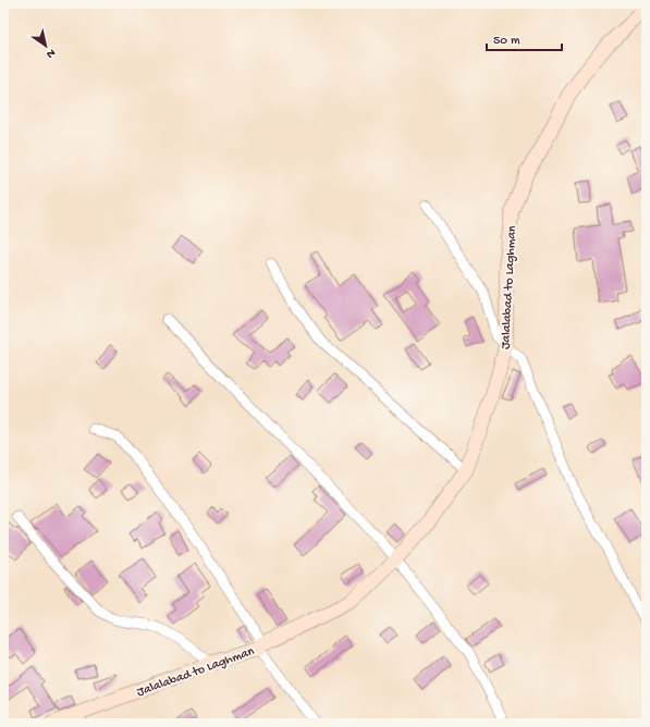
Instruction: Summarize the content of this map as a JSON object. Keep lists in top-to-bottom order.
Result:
{
  "streets": {
    "street": ["Jalalabad to Laghman"]
  },
  "scale_bar": "50 m",
  "north": "bottom right"
}
